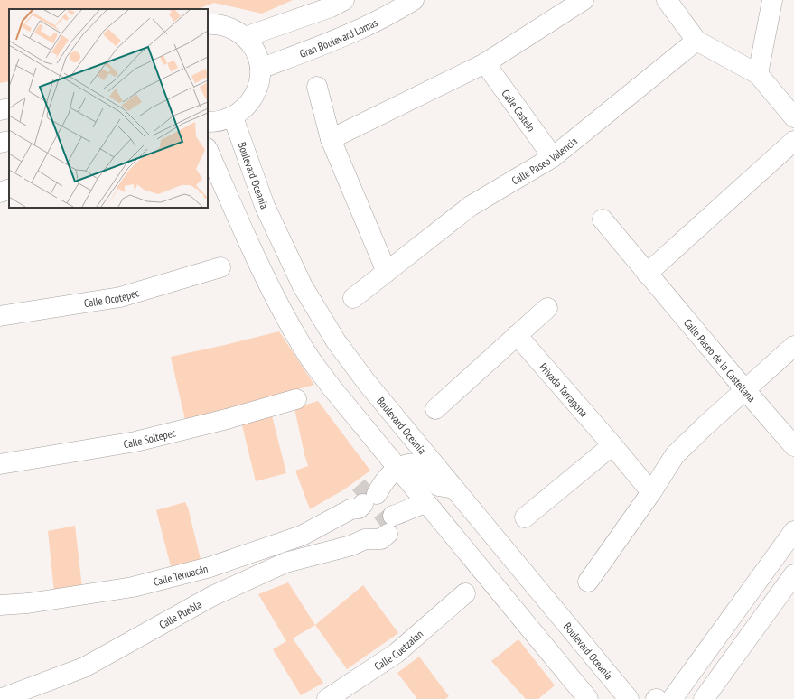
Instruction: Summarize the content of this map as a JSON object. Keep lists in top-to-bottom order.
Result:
{
  "streets": {
    "street": [
      "Gran Boulevard Lomas",
      "Calle Castelo",
      "Calle Paseo Valencia",
      "Boulevard Oceanía",
      "Calle Ocotepec",
      "Calle Paseo de la Castellana",
      "Privada Tarragona",
      "Calle Soltepec",
      "Calle Tehuacán",
      "Calle Puebla",
      "Calle Cuetzalan"
    ]
  },
  "crossings": [
    ["Calle Castelo", "Calle Paseo Valencia"],
    ["Boulevard Oceanía", "Calle Tehuacán"]
  ]
}
